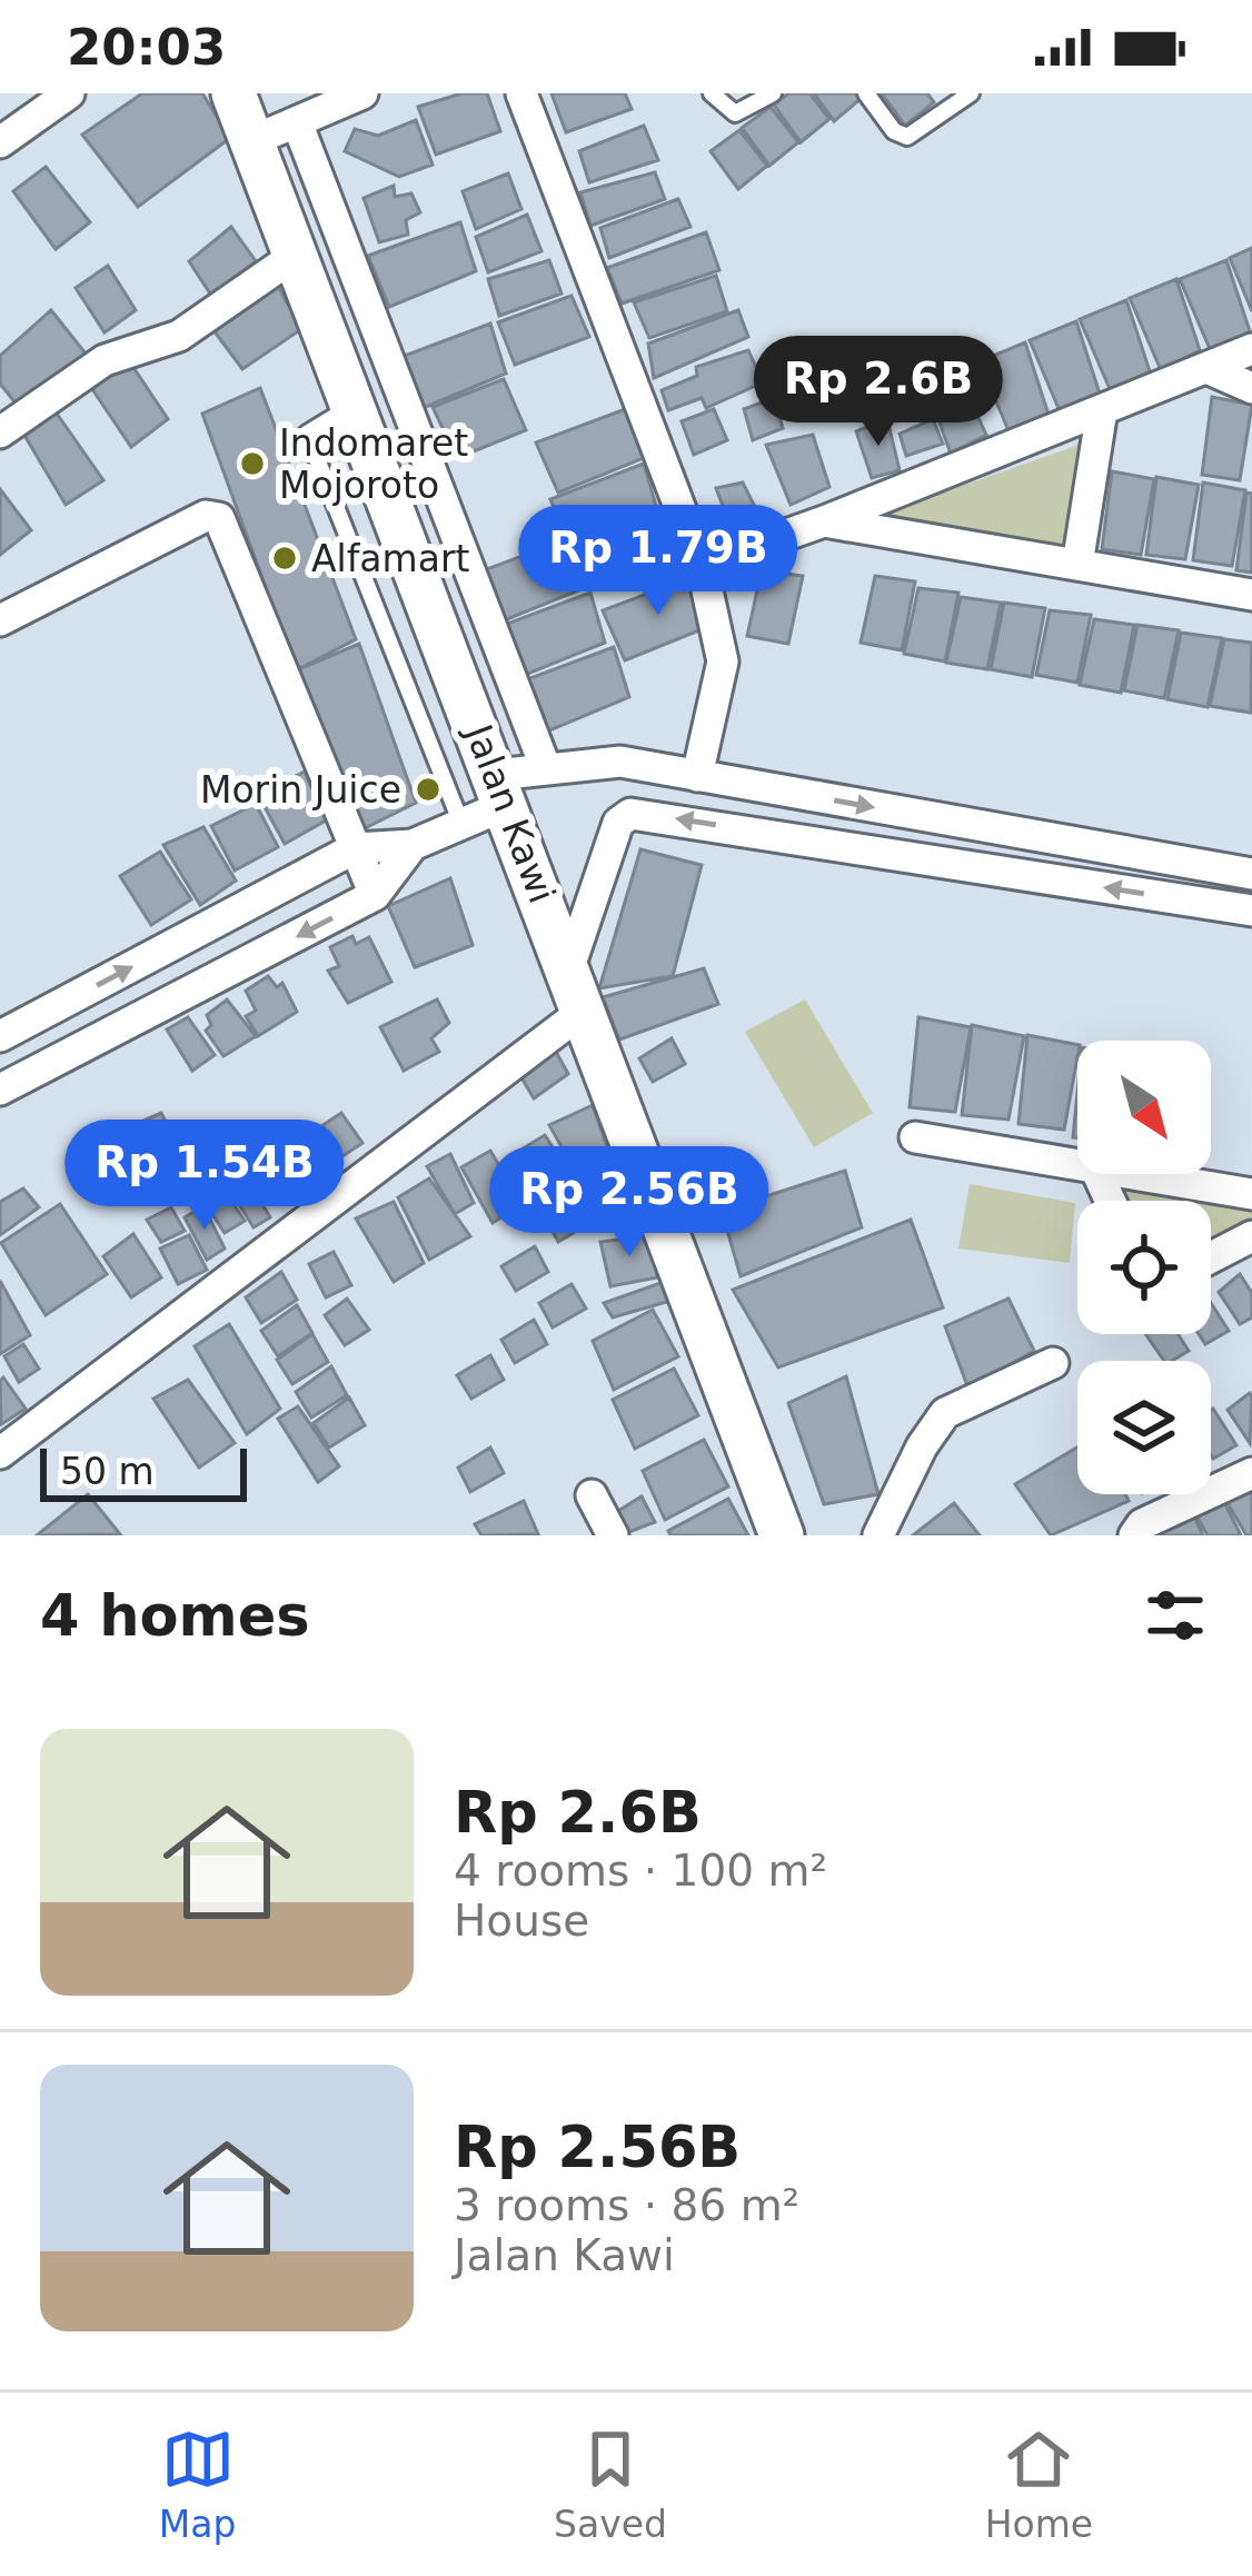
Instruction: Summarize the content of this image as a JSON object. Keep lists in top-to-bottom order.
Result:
{
  "streets": {
    "main road": ["Jalan Kawi"]
  },
  "places": ["Indomaret Mojoroto", "Alfamart", "Morin Juice"],
  "scale_bar": "50 m",
  "north": "bottom right",
  "page": {
    "status": "20:03",
    "price": [
      "Rp 2.6B",
      "Rp 1.79B",
      "Rp 1.54B",
      "Rp 2.56B"
    ],
    "scale": "50 m",
    "heading": "4 homes",
    "list": [
      {
        "name": "Rp 2.6B",
        "note": "4 rooms · 100 m² · House"
      },
      {
        "name": "Rp 2.56B",
        "note": "3 rooms · 86 m² · Jalan Kawi"
      }
    ],
    "tabs": ["Map", "Saved", "Home"]
  }
}
